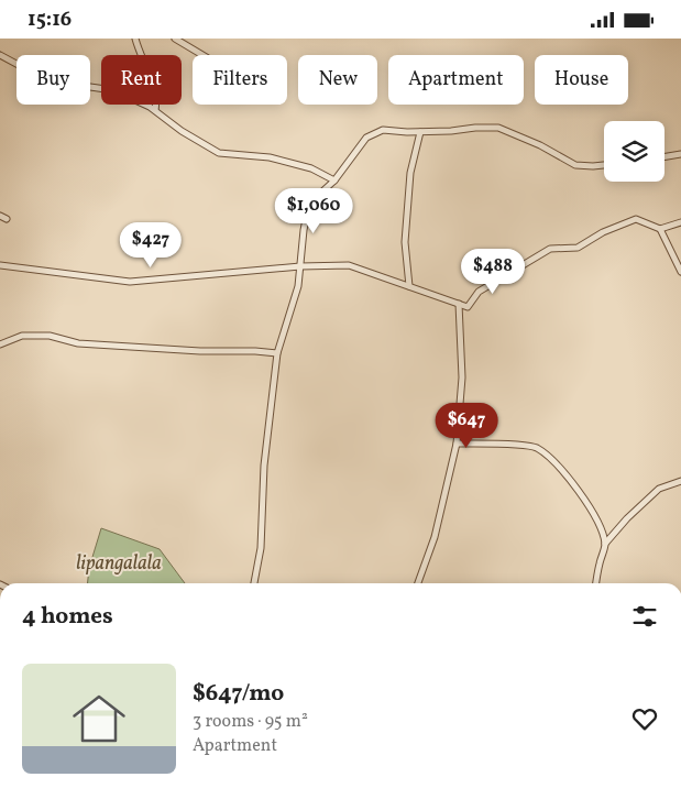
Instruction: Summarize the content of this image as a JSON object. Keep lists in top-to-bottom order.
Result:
{
  "parks": ["lipangalala"],
  "page": {
    "status": "15:16",
    "chip": [
      "Buy",
      "Rent",
      "Filters",
      "New",
      "Apartment",
      "House"
    ],
    "price": [
      "$1,060",
      "$427",
      "$488",
      "$647"
    ],
    "heading": "4 homes",
    "list": [
      {
        "name": "$647/mo",
        "note": "3 rooms · 95 m² · Apartment"
      }
    ]
  }
}
